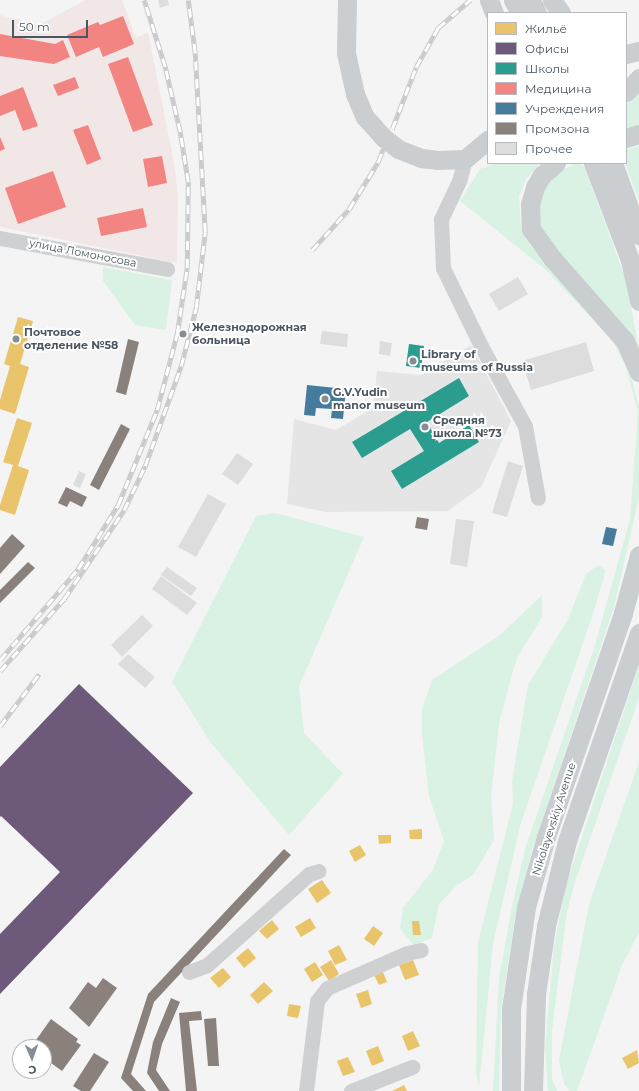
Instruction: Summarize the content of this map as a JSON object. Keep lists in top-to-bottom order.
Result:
{
  "streets": {
    "main road": ["Nikolayevskiy Avenue"],
    "street": ["улица Ломоносова"]
  },
  "places": [
    "Железнодорожная больница",
    "Почтовое отделение №58",
    "Library of museums of Russia",
    "G.V.Yudin manor museum",
    "Средняя школа №73"
  ],
  "legend": [
    "Жильё",
    "Офисы",
    "Школы",
    "Медицина",
    "Учреждения",
    "Промзона",
    "Прочее"
  ],
  "scale_bar": "50 m",
  "north": "bottom"
}
